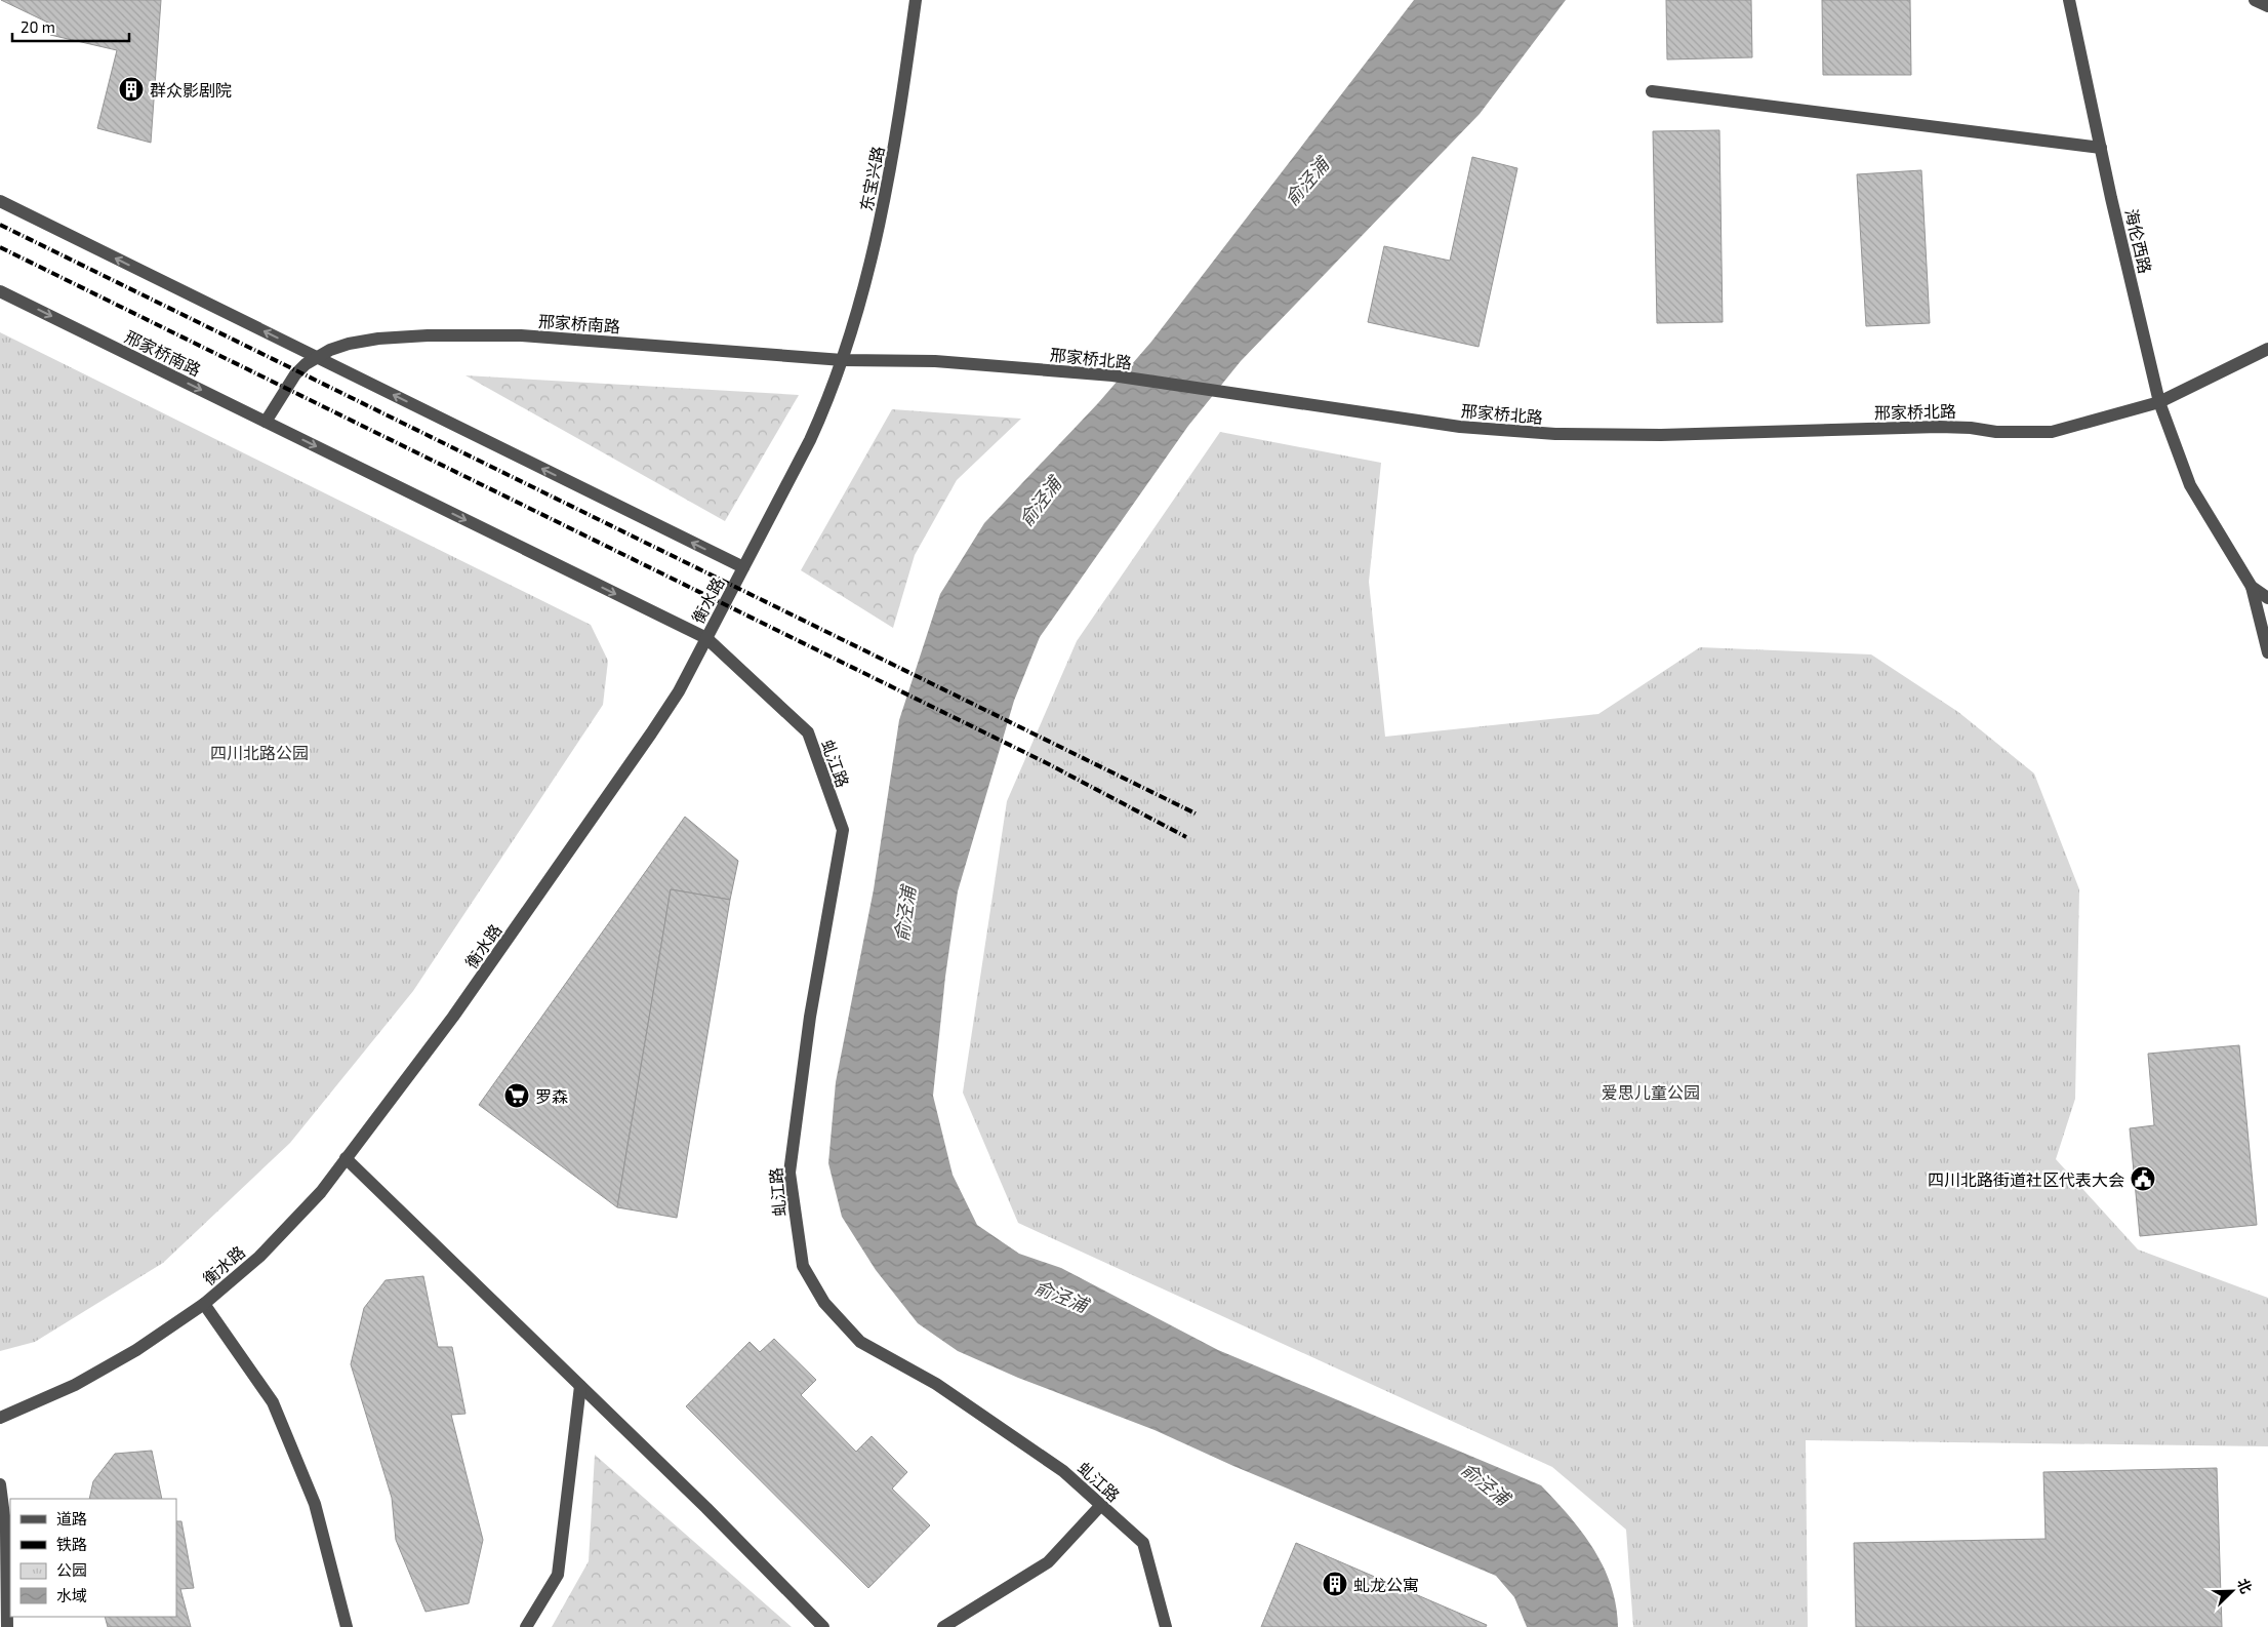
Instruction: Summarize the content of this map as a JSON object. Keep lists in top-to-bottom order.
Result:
{
  "streets": {
    "street": [
      "东宝兴路",
      "海伦西路",
      "邢家桥南路",
      "邢家桥北路",
      "衡水路",
      "虬江路"
    ]
  },
  "crossings": [
    ["东宝兴路", "邢家桥南路"],
    ["东宝兴路", "邢家桥北路"],
    ["东宝兴路", "衡水路"],
    ["海伦西路", "邢家桥北路"],
    ["邢家桥南路", "邢家桥北路"],
    ["邢家桥南路", "衡水路"],
    ["邢家桥南路", "虬江路"],
    ["邢家桥北路", "衡水路"],
    ["衡水路", "虬江路"]
  ],
  "water": ["俞泾浦"],
  "parks": ["四川北路公园", "爱思儿童公园"],
  "places": {
    "building": ["群众影剧院", "虬龙公寓"],
    "supermarket": ["罗森"],
    "public building": ["四川北路街道社区代表大会"]
  },
  "legend": [
    "道路",
    "铁路",
    "公园",
    "水域"
  ],
  "scale_bar": "20 m",
  "north": "top right"
}
